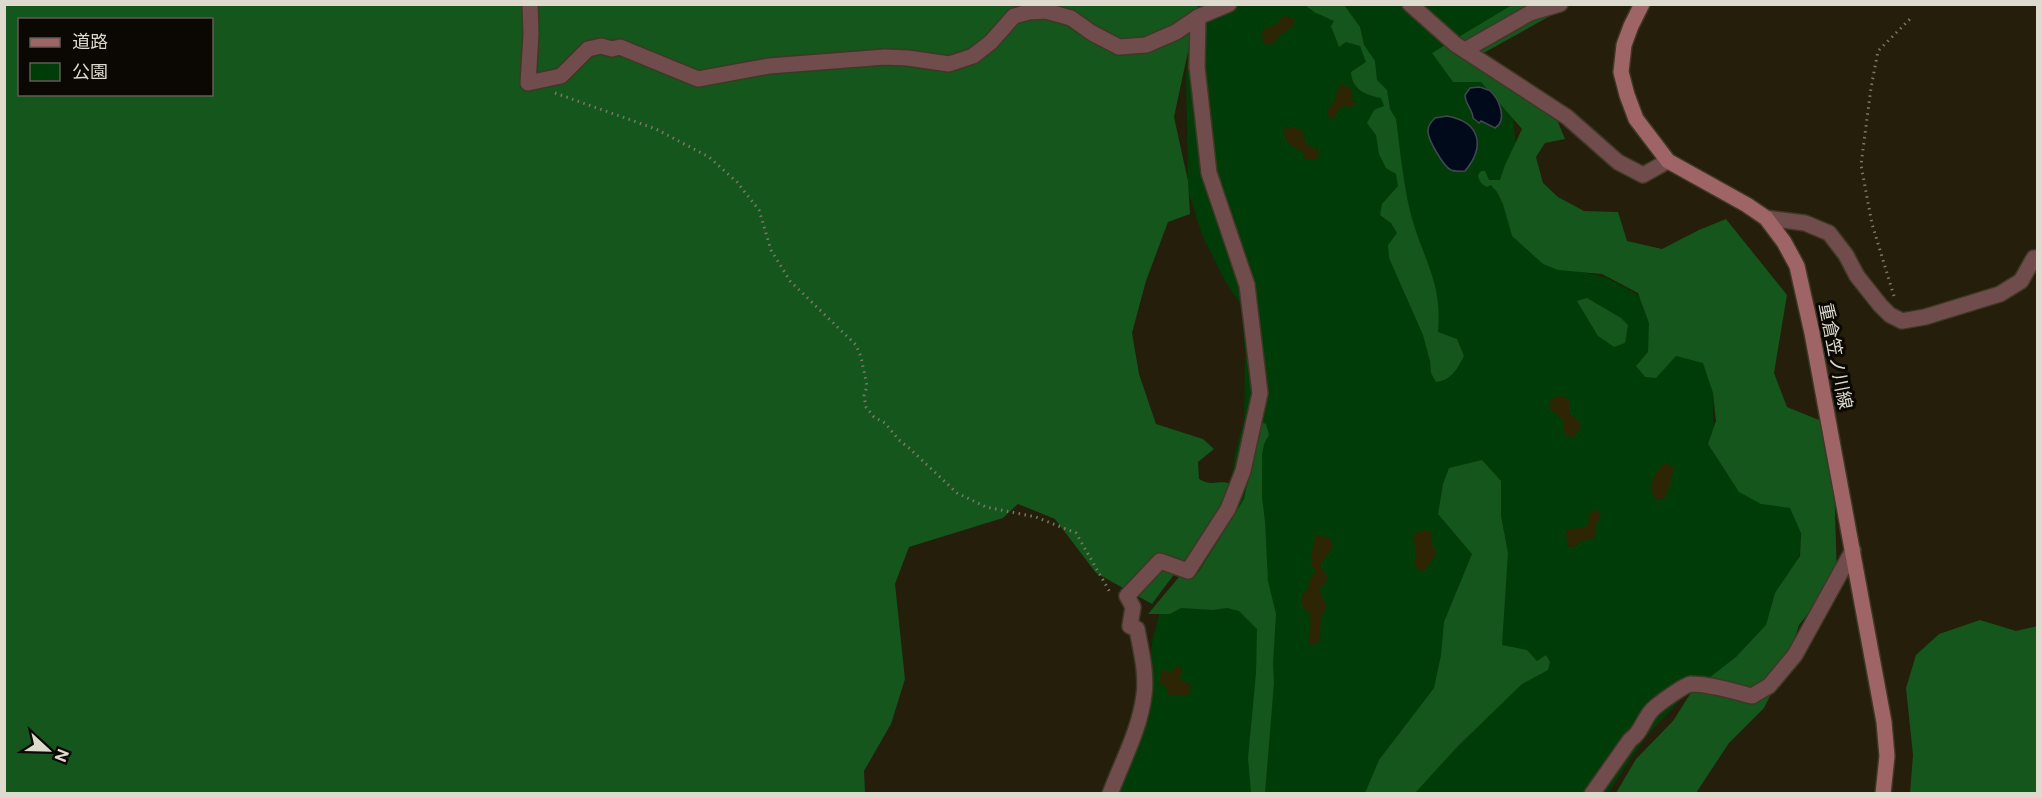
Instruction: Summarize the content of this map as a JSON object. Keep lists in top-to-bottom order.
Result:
{
  "streets": {
    "main road": ["重倉笠ノ川線"]
  },
  "legend": ["道路", "公園"],
  "north": "right"
}
